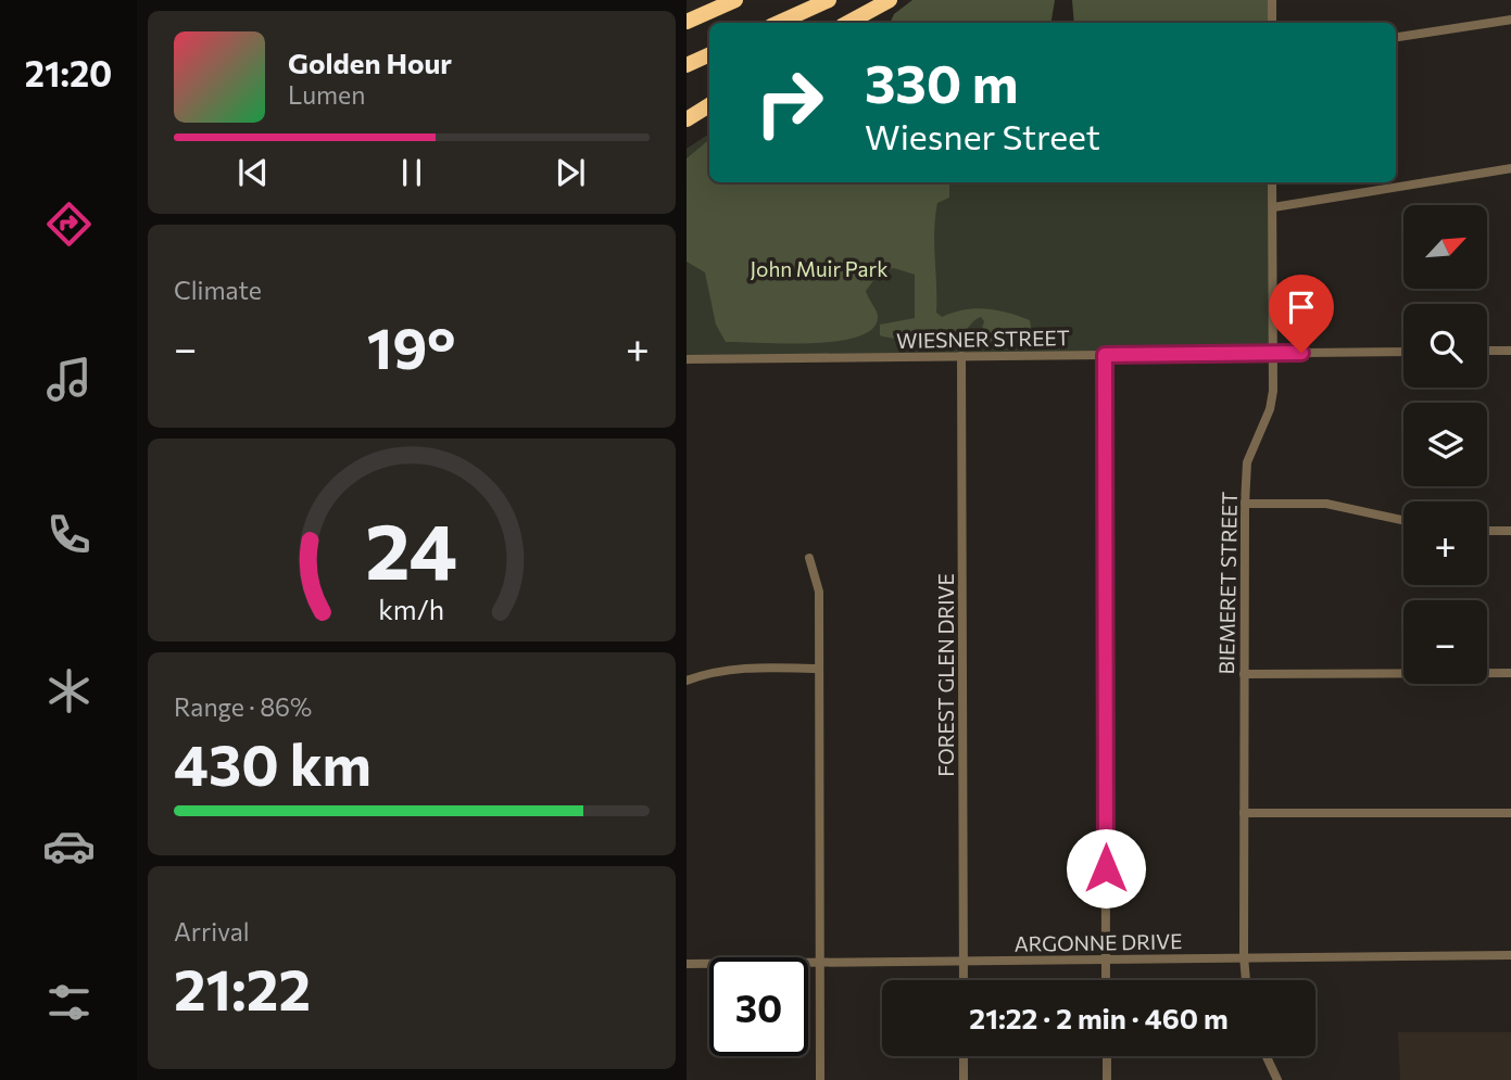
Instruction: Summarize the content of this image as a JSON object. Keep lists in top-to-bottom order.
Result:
{
  "streets": {
    "street": [
      "WIESNER STREET",
      "BIEMERET STREET",
      "FOREST GLEN DRIVE",
      "ARGONNE DRIVE"
    ]
  },
  "crossings": [
    ["WIESNER STREET", "BIEMERET STREET"],
    ["WIESNER STREET", "FOREST GLEN DRIVE"],
    ["BIEMERET STREET", "ARGONNE DRIVE"],
    ["FOREST GLEN DRIVE", "ARGONNE DRIVE"]
  ],
  "parks": ["John Muir Park"],
  "north": "top right",
  "page": {
    "tabs": "21:20",
    "turn": ["330 m", "Wiesner Street"],
    "song": ["Golden Hour", "Lumen"],
    "map_buttons": ["+", "−"],
    "tile": [
      "Climate",
      ["Range · 86%", "430 km"],
      ["Arrival", "21:22"]
    ],
    "heat": ["−", "19°", "+"],
    "limit": "30",
    "trip": "21:22 · 2 min · 460 m",
    "gauge": ["24", "km/h"]
  }
}
